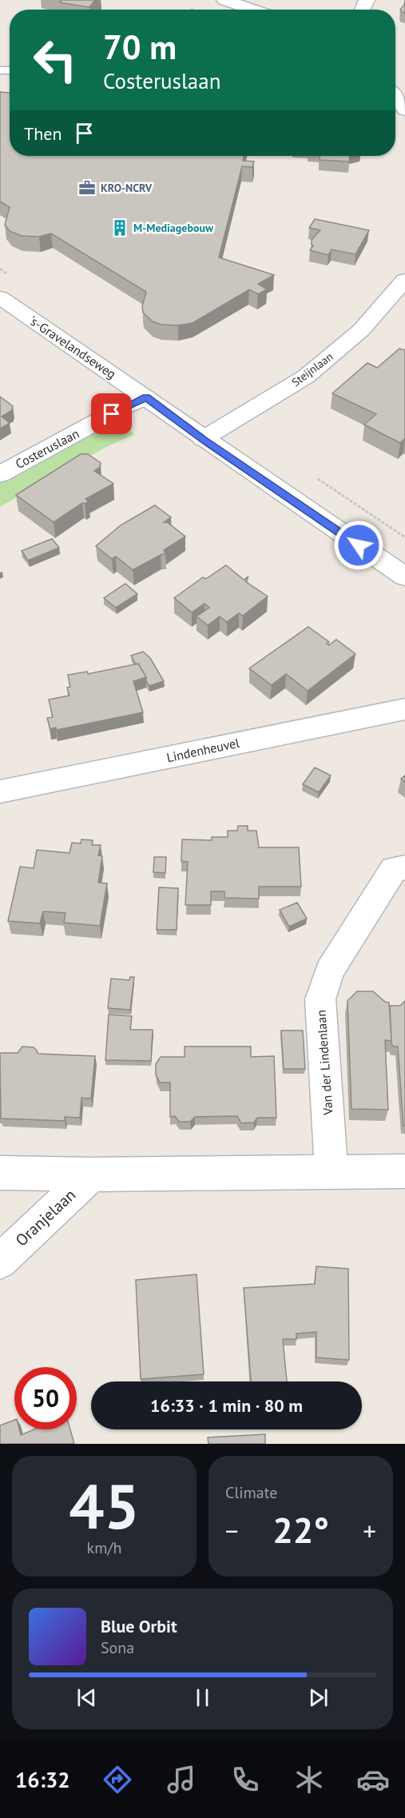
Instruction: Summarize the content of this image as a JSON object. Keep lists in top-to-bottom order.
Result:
{
  "streets": {
    "street": [
      "'s-Gravelandseweg",
      "Steijnlaan",
      "Costeruslaan",
      "Lindenheuvel",
      "Van der Lindenlaan",
      "Oranjelaan"
    ]
  },
  "crossings": [
    ["'s-Gravelandseweg", "Steijnlaan"],
    ["'s-Gravelandseweg", "Costeruslaan"]
  ],
  "places": {
    "office": ["KRO-NCRV"],
    "building": ["M-Mediagebouw"]
  },
  "page": {
    "turn": ["70 m", "Costeruslaan"],
    "then": "Then",
    "limit": "50",
    "trip": "16:33 · 1 min · 80 m",
    "tile": [
      ["45", "km/h"],
      "Climate"
    ],
    "heat": ["−", "22°", "+"],
    "song": ["Blue Orbit", "Sona"],
    "tabs": "16:32"
  }
}
